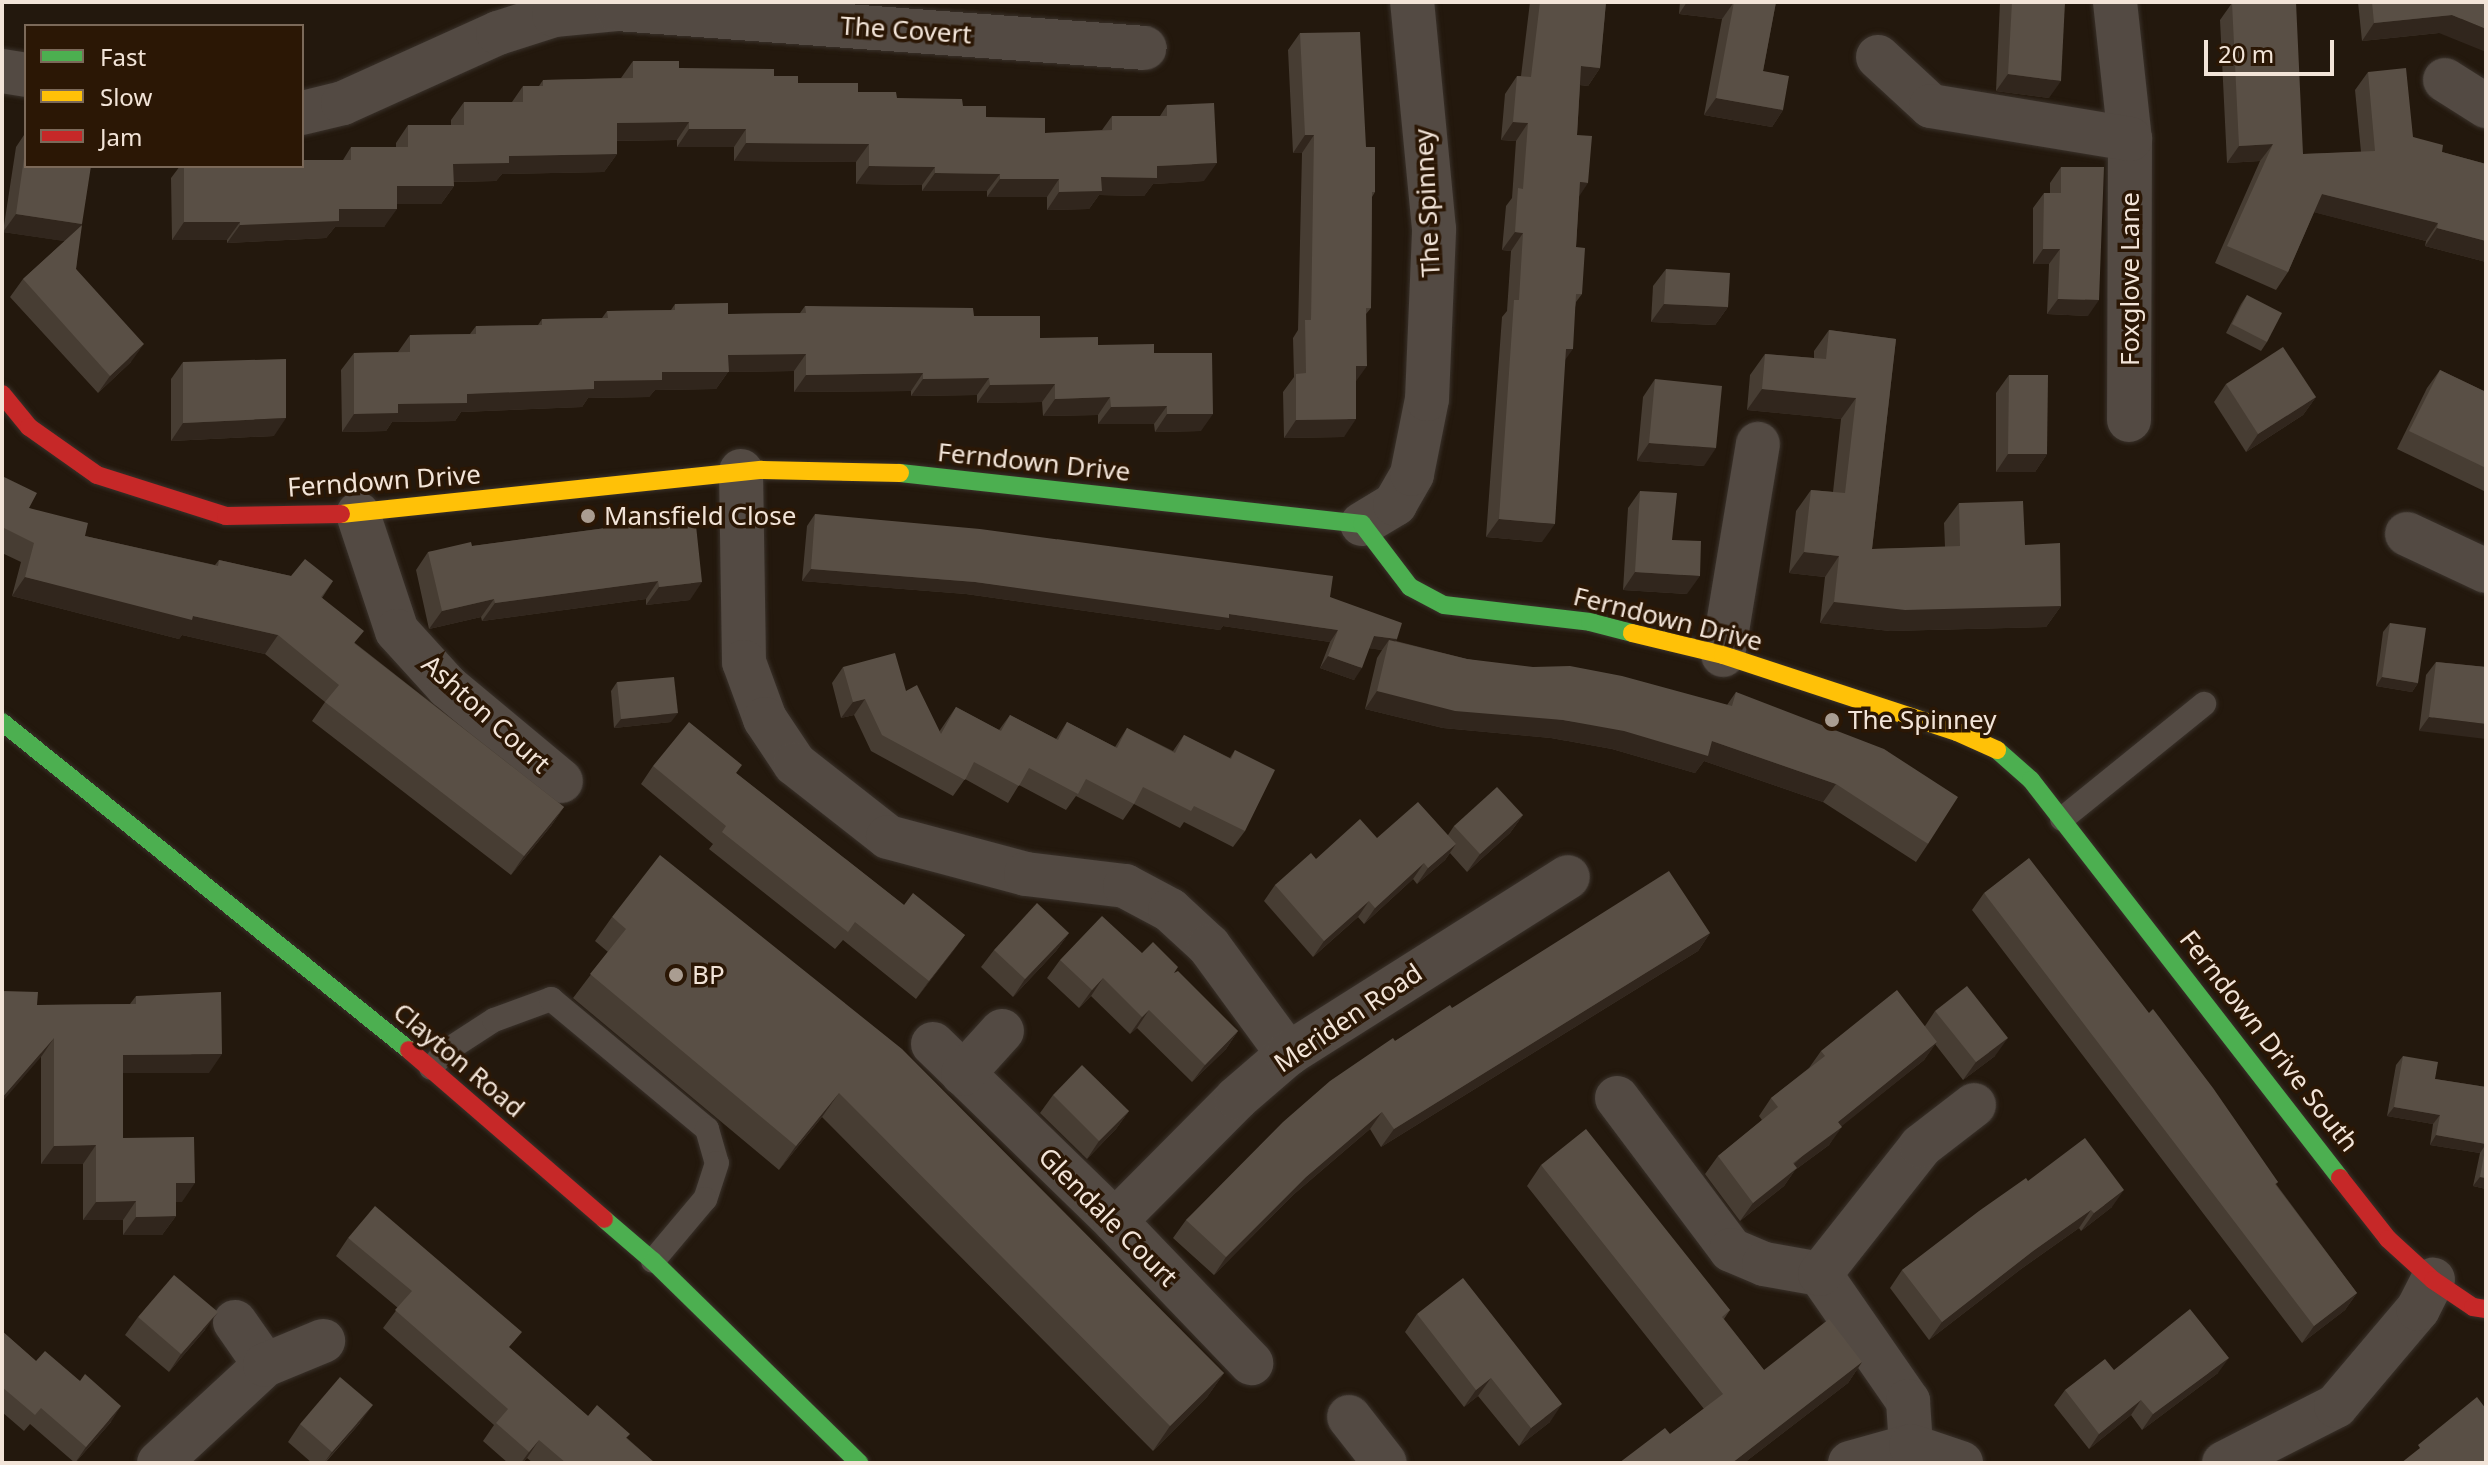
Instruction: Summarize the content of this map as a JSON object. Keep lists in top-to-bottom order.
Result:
{
  "streets": {
    "street": [
      "The Covert",
      "The Spinney",
      "Foxglove Lane",
      "Ferndown Drive",
      "Ashton Court",
      "Meriden Road",
      "Ferndown Drive South",
      "Clayton Road",
      "Glendale Court"
    ]
  },
  "crossings": [
    ["The Spinney", "Ferndown Drive"],
    ["Ferndown Drive", "Ashton Court"],
    ["Ferndown Drive", "Ferndown Drive South"],
    ["Meriden Road", "Glendale Court"]
  ],
  "places": ["Mansfield Close", "The Spinney", "BP"],
  "legend": ["Fast", "Slow", "Jam"],
  "scale_bar": "20 m"
}
